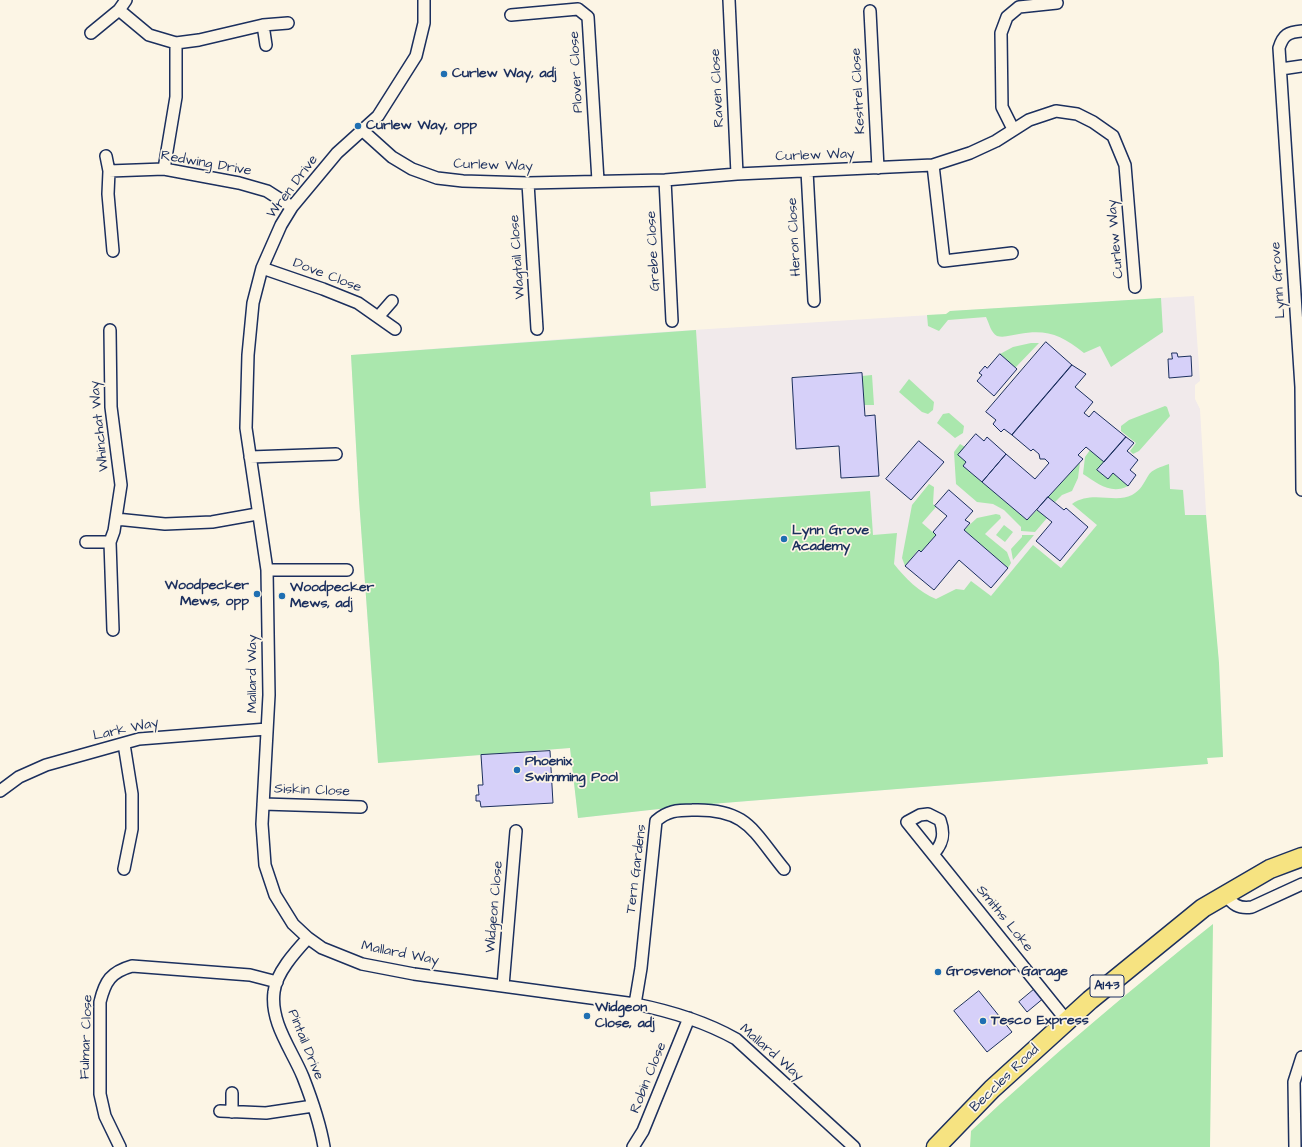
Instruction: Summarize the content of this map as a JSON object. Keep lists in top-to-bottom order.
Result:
{
  "streets": {
    "highway": ["A143", "Beccles Road"],
    "street": [
      "Plover Close",
      "Raven Close",
      "Kestrel Close",
      "Curlew Way",
      "Redwing Drive",
      "Wren Drive",
      "Heron Close",
      "Grebe Close",
      "Wagtail Close",
      "Dove Close",
      "Lynn Grove",
      "Whinchat Way",
      "Mallard Way",
      "Lark Way",
      "Siskin Close",
      "Tern Gardens",
      "Widgeon Close",
      "Smiths Loke",
      "Fulmar Close",
      "Pintail Drive",
      "Robin Close"
    ]
  },
  "crossings": [
    ["Plover Close", "Curlew Way"],
    ["Raven Close", "Curlew Way"],
    ["Kestrel Close", "Curlew Way"],
    ["Curlew Way", "Wren Drive"],
    ["Curlew Way", "Heron Close"],
    ["Curlew Way", "Grebe Close"],
    ["Curlew Way", "Wagtail Close"],
    ["Redwing Drive", "Wren Drive"],
    ["Wren Drive", "Dove Close"],
    ["Wren Drive", "Mallard Way"],
    ["Mallard Way", "Lark Way"],
    ["Mallard Way", "Siskin Close"],
    ["Mallard Way", "Tern Gardens"],
    ["Mallard Way", "Widgeon Close"],
    ["Mallard Way", "Pintail Drive"],
    ["Mallard Way", "Robin Close"],
    ["Smiths Loke", "Beccles Road"],
    ["Fulmar Close", "Pintail Drive"]
  ],
  "places": [
    "Curlew Way, adj",
    "Curlew Way, opp",
    "Lynn Grove Academy",
    "Woodpecker Mews, opp",
    "Woodpecker Mews, adj",
    "Phoenix Swimming Pool",
    "Grosvenor Garage",
    "Widgeon Close, adj",
    "Tesco Express"
  ]
}
